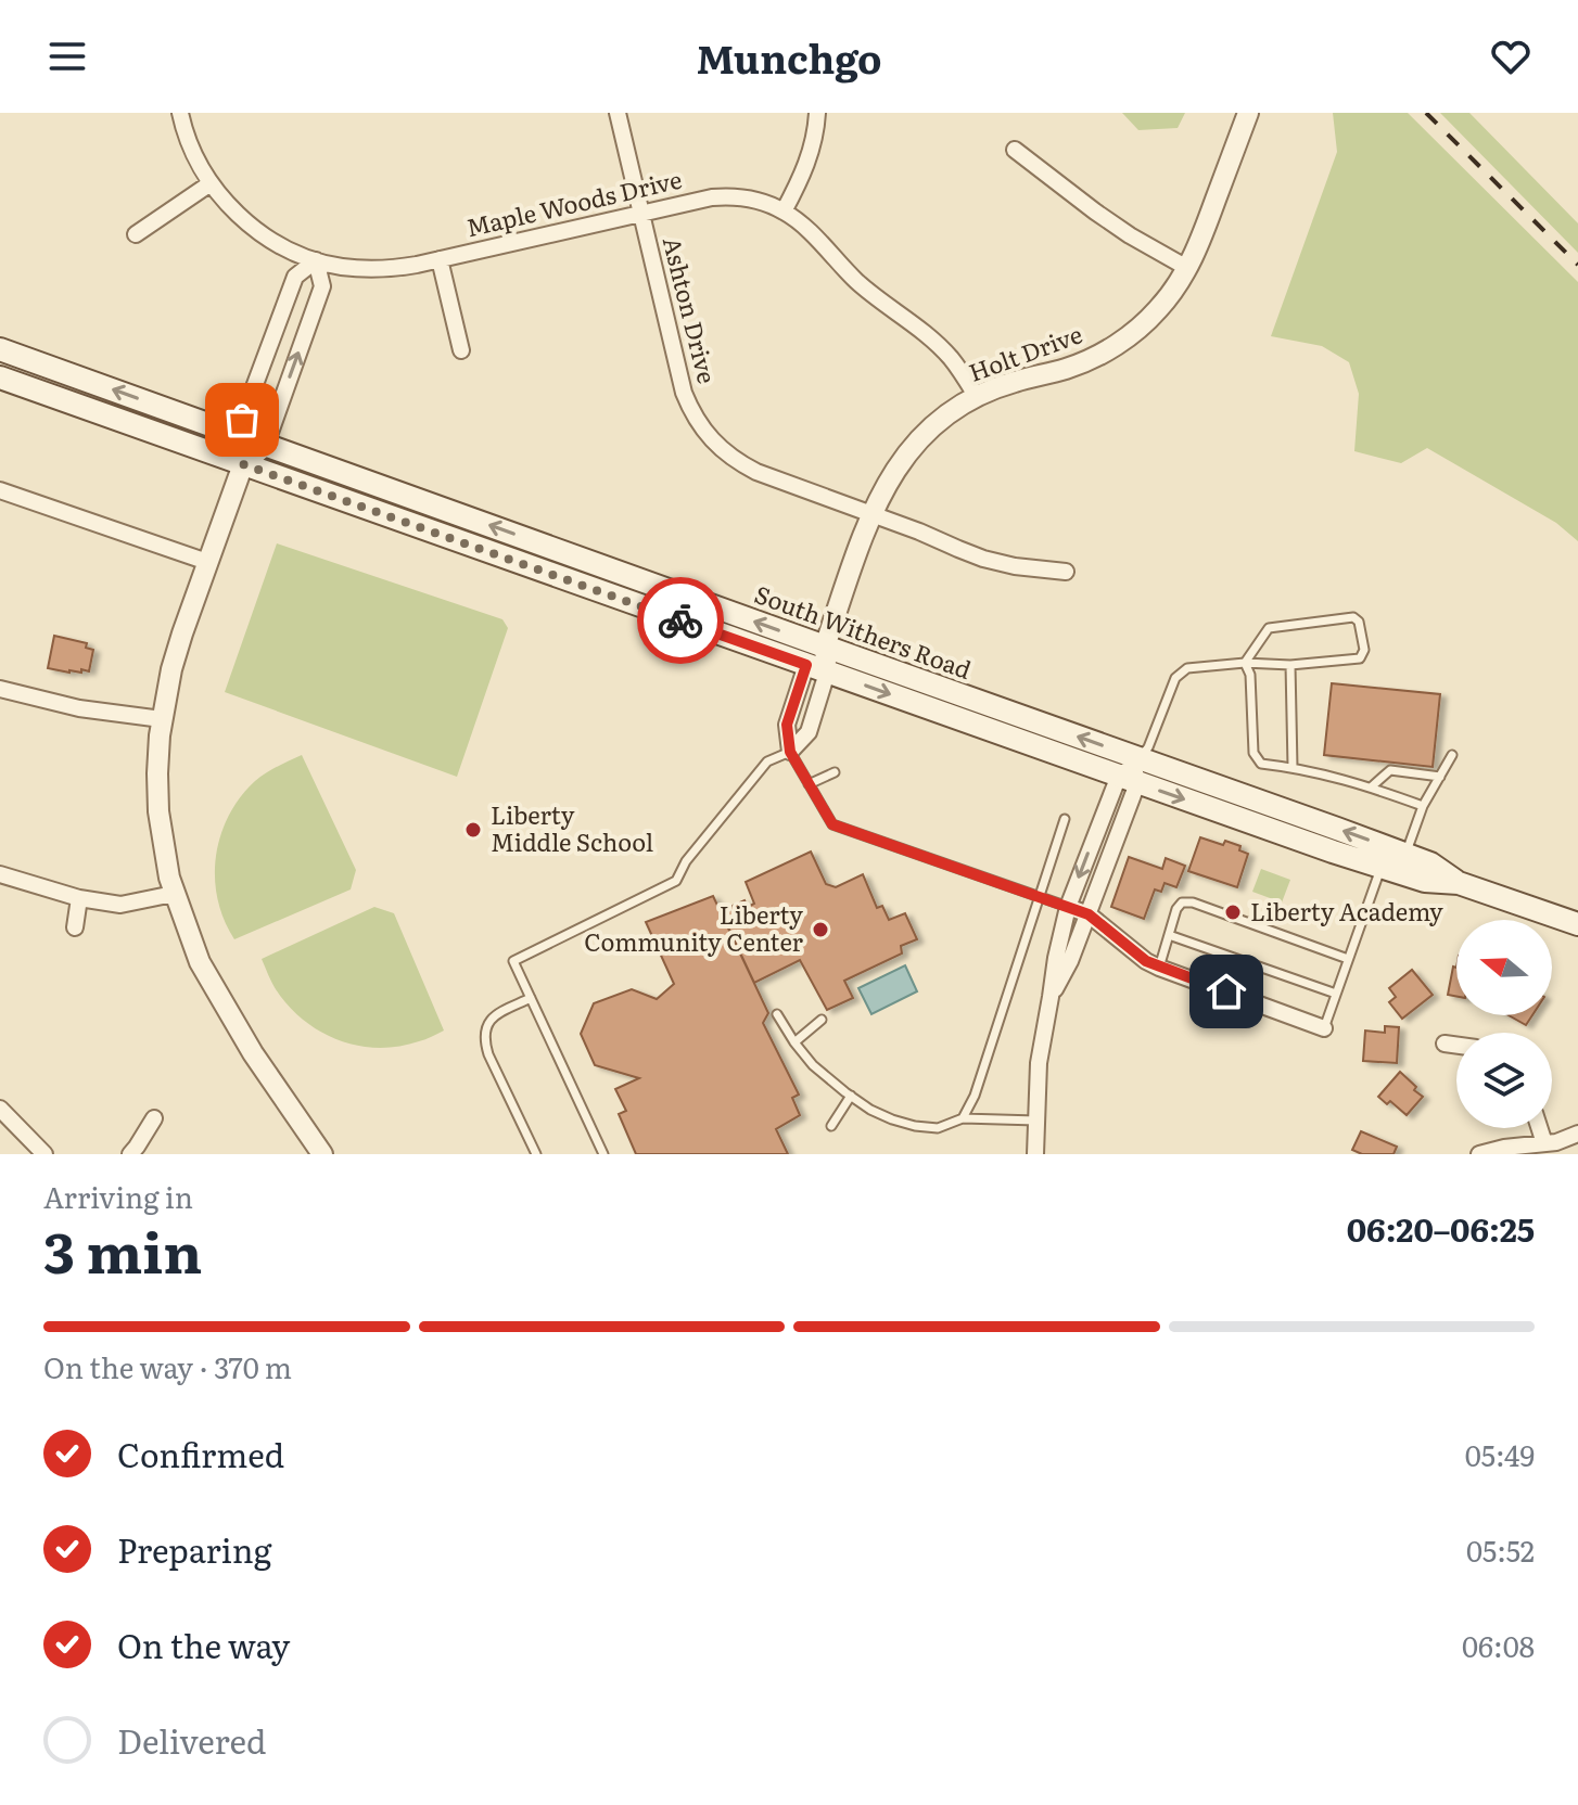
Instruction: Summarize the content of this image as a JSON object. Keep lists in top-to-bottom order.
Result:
{
  "streets": {
    "main road": ["South Withers Road"],
    "street": ["Maple Woods Drive", "Ashton Drive", "Holt Drive"]
  },
  "crossings": [
    ["Maple Woods Drive", "Ashton Drive"],
    ["Maple Woods Drive", "Holt Drive"],
    ["Ashton Drive", "Holt Drive"],
    ["Holt Drive", "South Withers Road"]
  ],
  "places": ["Liberty Middle School", "Liberty Academy", "Liberty Community Center"],
  "north": "left",
  "page": {
    "header": "Munchgo",
    "heading": ["3 min", "Arriving in", "06:20–06:25"],
    "bar": "On the way · 370 m",
    "list": [
      ["Confirmed", "05:49"],
      ["Preparing", "05:52"],
      ["On the way", "06:08"],
      "Delivered"
    ]
  }
}
